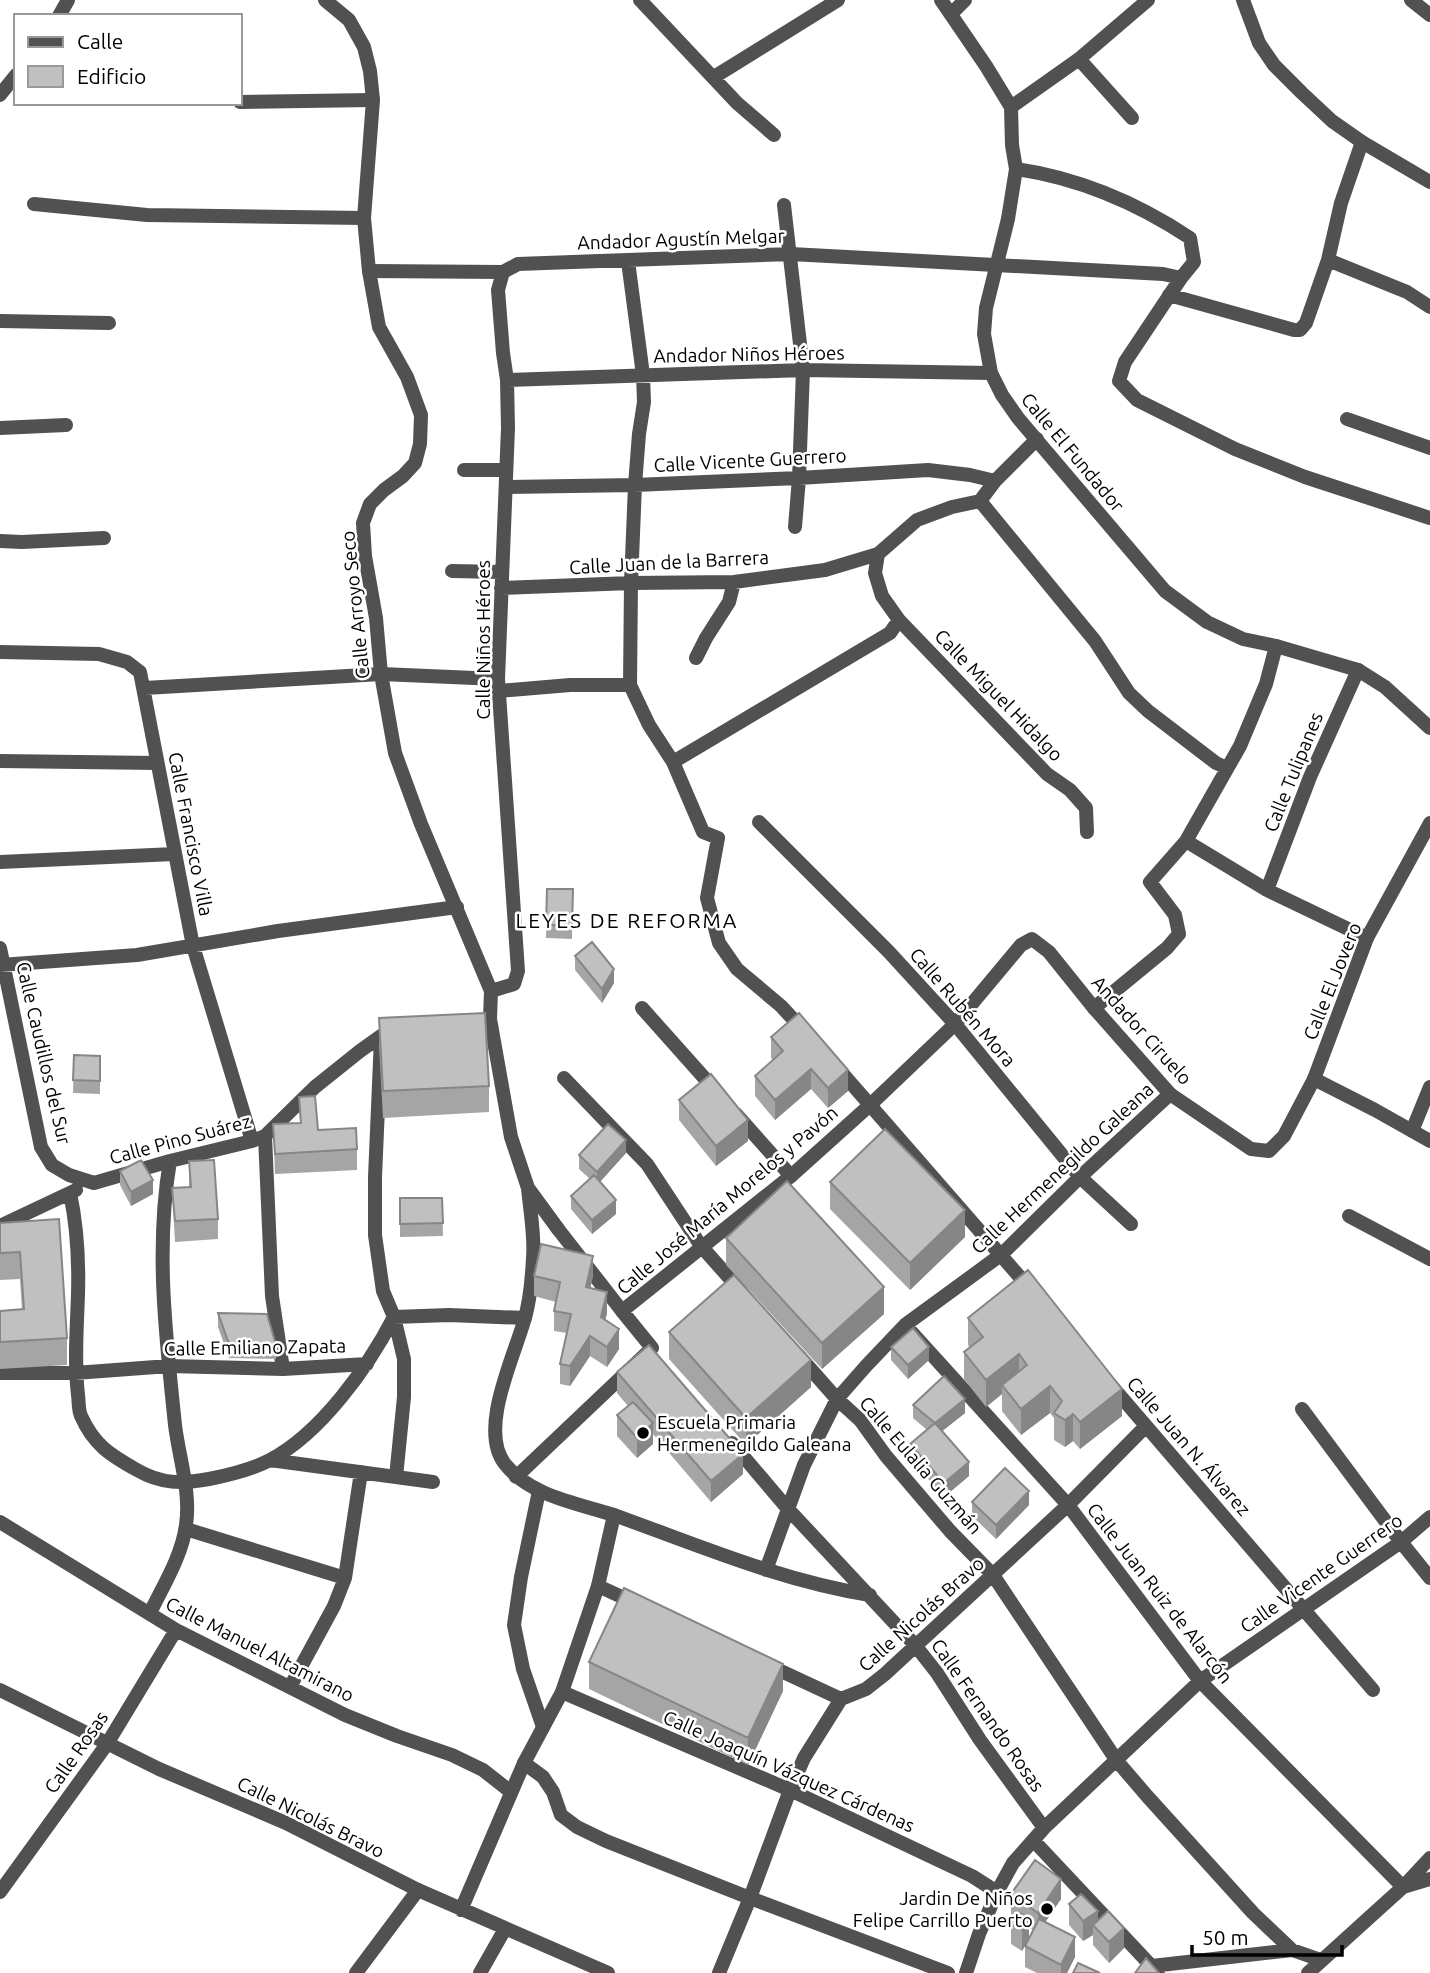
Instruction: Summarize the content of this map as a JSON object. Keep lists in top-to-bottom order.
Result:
{
  "streets": {
    "street": [
      "Andador Agustín Melgar",
      "Andador Niños Héroes",
      "Calle El Fundador",
      "Calle Vicente Guerrero",
      "Calle Juan de la Barrera",
      "Calle Arroyo Seco",
      "Calle Niños Héroes",
      "Calle Miguel Hidalgo",
      "Calle Tulipanes",
      "Calle Francisco Villa",
      "Calle El Jovero",
      "Calle Rubén Mora",
      "Andador Ciruelo",
      "Calle Caudillos del Sur",
      "Calle Pino Suárez",
      "Calle Hermenegildo Galeana",
      "Calle José María Morelos y Pavón",
      "Calle Emiliano Zapata",
      "Calle Juan N. Álvarez",
      "Calle Eulalia Guzmán",
      "Calle Juan Ruiz de Alarcón",
      "Calle Nicolás Bravo",
      "Calle Manuel Altamirano",
      "Calle Fernando Rosas",
      "Calle Rosas",
      "Calle Joaquín Vázquez Cárdenas"
    ]
  },
  "crossings": [
    ["Andador Agustín Melgar", "Calle El Fundador"],
    ["Andador Agustín Melgar", "Calle Arroyo Seco"],
    ["Andador Agustín Melgar", "Calle Niños Héroes"],
    ["Andador Niños Héroes", "Calle El Fundador"],
    ["Andador Niños Héroes", "Calle Niños Héroes"],
    ["Calle El Fundador", "Calle Tulipanes"],
    ["Calle Vicente Guerrero", "Calle Niños Héroes"],
    ["Calle Vicente Guerrero", "Calle Juan N. Álvarez"],
    ["Calle Vicente Guerrero", "Calle Eulalia Guzmán"],
    ["Calle Vicente Guerrero", "Calle Juan Ruiz de Alarcón"],
    ["Calle Vicente Guerrero", "Calle Fernando Rosas"],
    ["Calle Vicente Guerrero", "Calle Joaquín Vázquez Cárdenas"],
    ["Calle Juan de la Barrera", "Calle Niños Héroes"],
    ["Calle Juan de la Barrera", "Calle Miguel Hidalgo"],
    ["Calle Arroyo Seco", "Calle Niños Héroes"],
    ["Calle Arroyo Seco", "Calle José María Morelos y Pavón"],
    ["Calle Francisco Villa", "Calle Pino Suárez"],
    ["Calle Francisco Villa", "Calle Emiliano Zapata"],
    ["Calle El Jovero", "Andador Ciruelo"],
    ["Calle Rubén Mora", "Calle Hermenegildo Galeana"],
    ["Calle Rubén Mora", "Calle José María Morelos y Pavón"],
    ["Andador Ciruelo", "Calle Hermenegildo Galeana"],
    ["Andador Ciruelo", "Calle José María Morelos y Pavón"],
    ["Calle Caudillos del Sur", "Calle Pino Suárez"],
    ["Calle Hermenegildo Galeana", "Calle Eulalia Guzmán"],
    ["Calle Hermenegildo Galeana", "Calle Juan Ruiz de Alarcón"],
    ["Calle Hermenegildo Galeana", "Calle Fernando Rosas"],
    ["Calle Juan N. Álvarez", "Calle Nicolás Bravo"],
    ["Calle Eulalia Guzmán", "Calle Nicolás Bravo"],
    ["Calle Juan Ruiz de Alarcón", "Calle Nicolás Bravo"],
    ["Calle Nicolás Bravo", "Calle Fernando Rosas"],
    ["Calle Nicolás Bravo", "Calle Rosas"],
    ["Calle Manuel Altamirano", "Calle Rosas"]
  ],
  "districts": ["LEYES DE REFORMA"],
  "places": ["Escuela Primaria Hermenegildo Galeana", "Jardin De Niños Felipe Carrillo Puerto"],
  "legend": ["Calle", "Edificio"],
  "scale_bar": "50 m"
}
